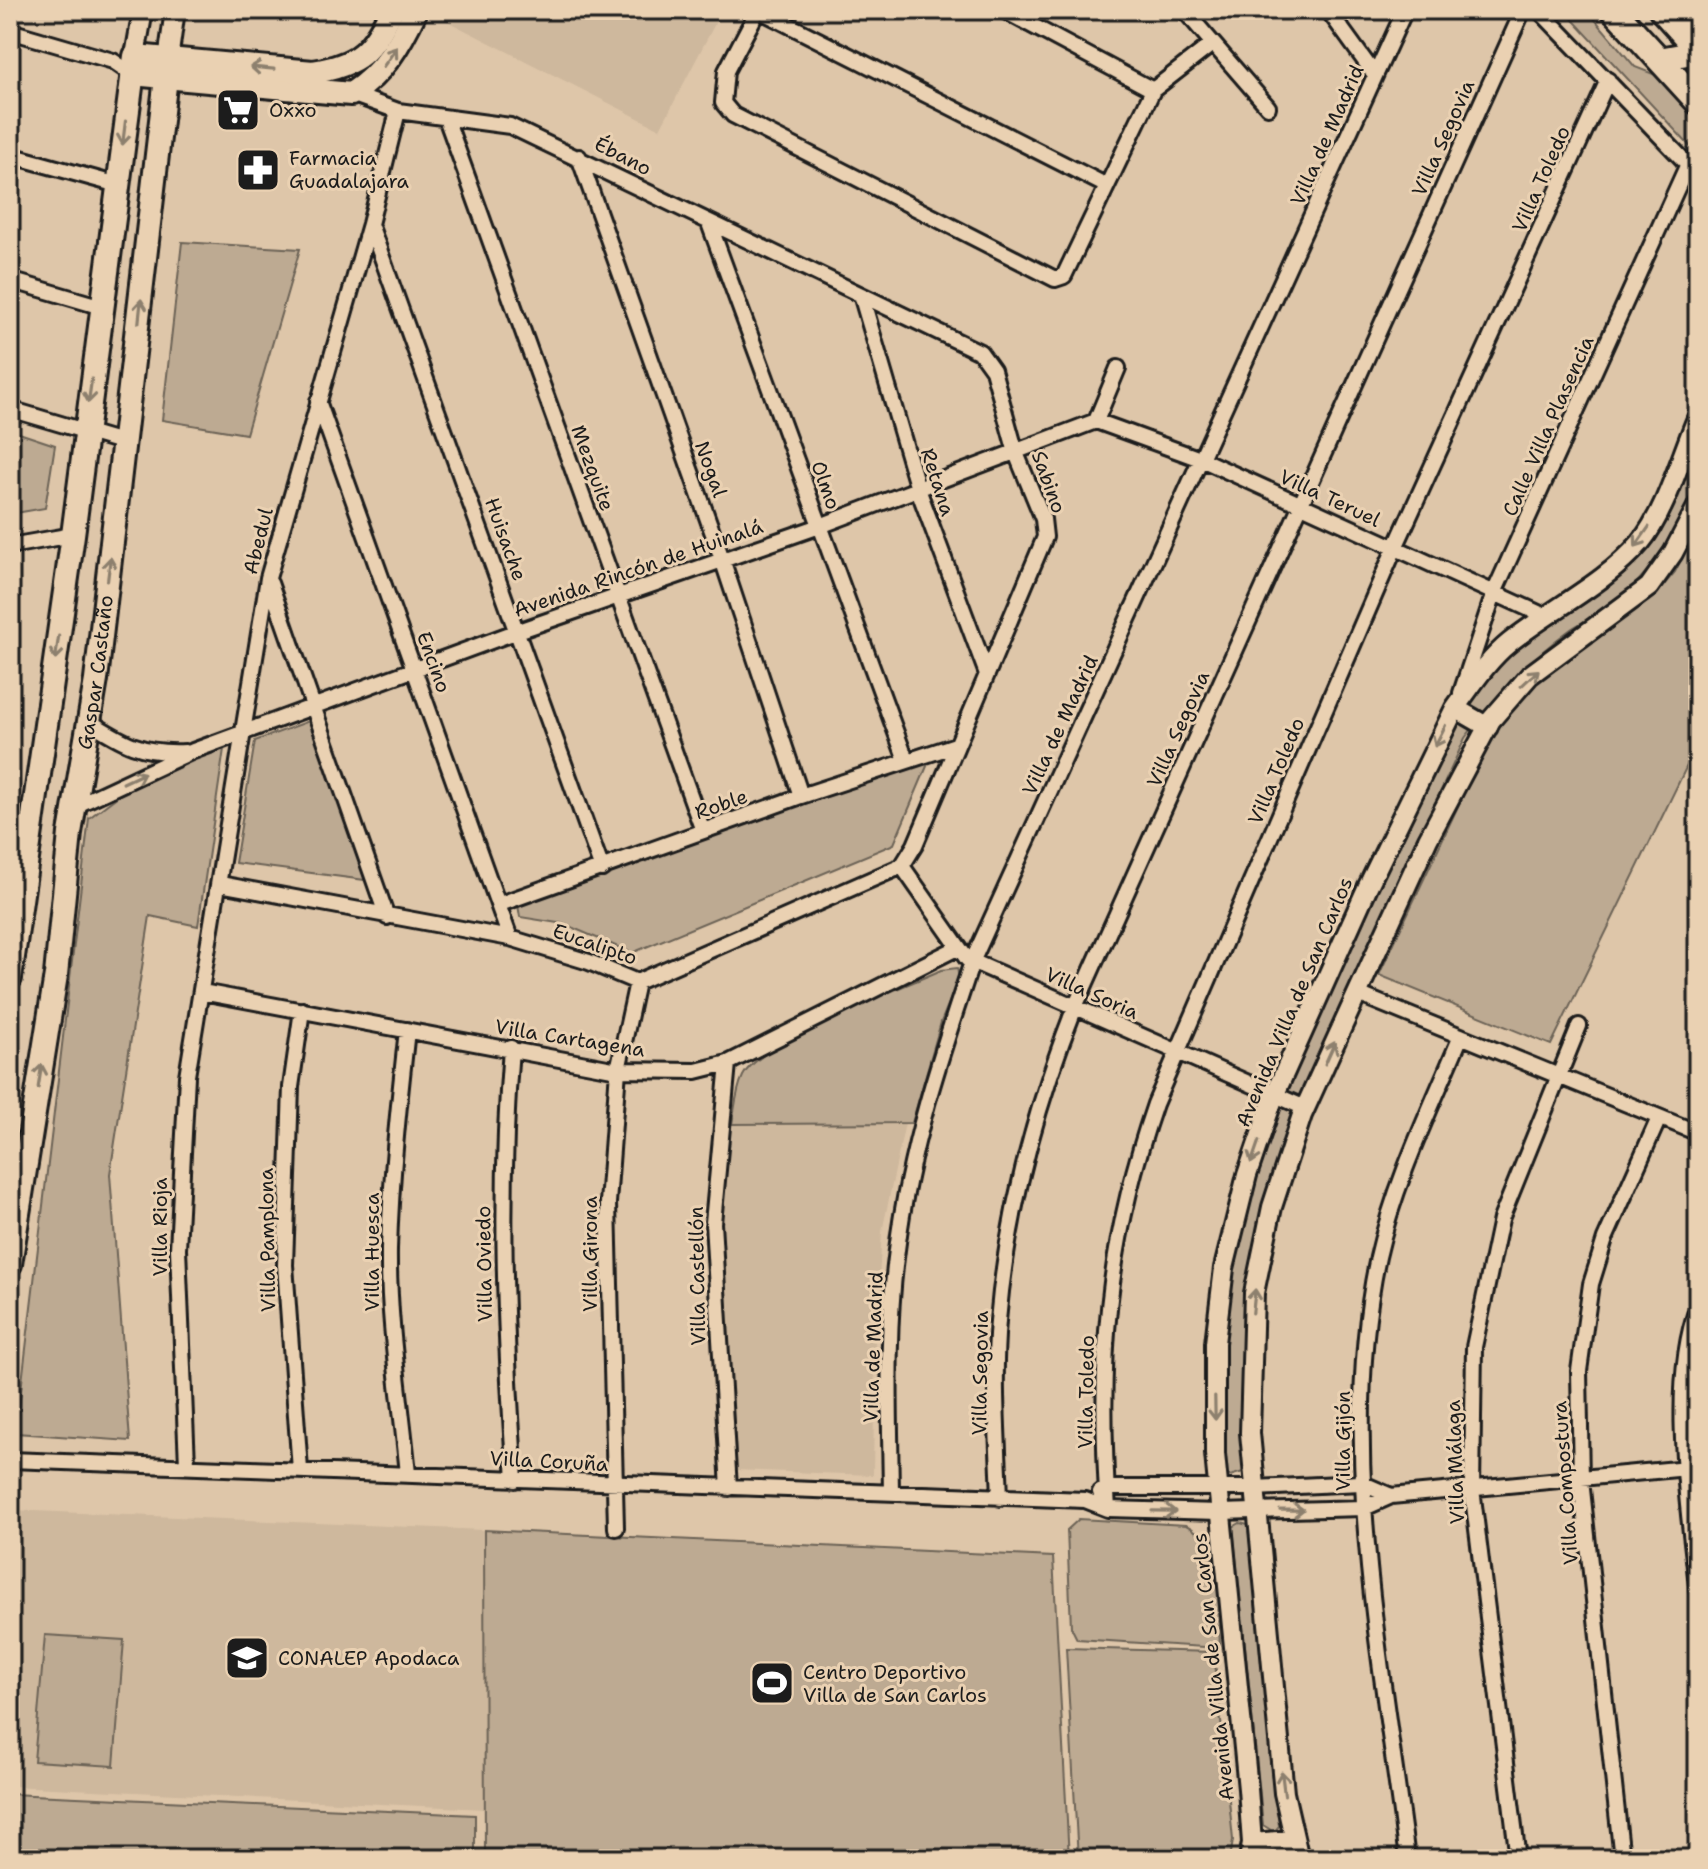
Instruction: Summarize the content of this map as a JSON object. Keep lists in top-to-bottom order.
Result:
{
  "streets": {
    "main road": ["Gaspar Castaño"],
    "street": [
      "Villa de Madrid",
      "Villa Segovia",
      "Ébano",
      "Villa Toledo",
      "Calle Villa Plasencia",
      "Mezquite",
      "Nogal",
      "Retana",
      "Sabino",
      "Olmo",
      "Villa Teruel",
      "Huisache",
      "Abedul",
      "Avenida Rincón de Huinalá",
      "Encino",
      "Roble",
      "Eucalipto",
      "Villa Soria",
      "Avenida Villa de San Carlos",
      "Villa Cartagena",
      "Villa Rioja",
      "Villa Pamplona",
      "Villa Huesca",
      "Villa Girona",
      "Villa Oviedo",
      "Villa Castellón",
      "Villa Gijón",
      "Villa Coruña",
      "Villa Málaga",
      "Villa Compostura"
    ]
  },
  "crossings": [
    ["Villa de Madrid", "Villa Teruel"],
    ["Villa de Madrid", "Villa Soria"],
    ["Villa de Madrid", "Villa Coruña"],
    ["Villa Segovia", "Villa Teruel"],
    ["Villa Segovia", "Villa Soria"],
    ["Villa Segovia", "Villa Coruña"],
    ["Ébano", "Mezquite"],
    ["Ébano", "Nogal"],
    ["Ébano", "Retana"],
    ["Ébano", "Sabino"],
    ["Ébano", "Olmo"],
    ["Ébano", "Abedul"],
    ["Villa Toledo", "Villa Teruel"],
    ["Villa Toledo", "Villa Soria"],
    ["Villa Toledo", "Villa Coruña"],
    ["Calle Villa Plasencia", "Villa Teruel"],
    ["Calle Villa Plasencia", "Avenida Villa de San Carlos"],
    ["Mezquite", "Avenida Rincón de Huinalá"],
    ["Mezquite", "Roble"],
    ["Nogal", "Avenida Rincón de Huinalá"],
    ["Nogal", "Roble"],
    ["Retana", "Sabino"],
    ["Retana", "Avenida Rincón de Huinalá"],
    ["Sabino", "Avenida Rincón de Huinalá"],
    ["Sabino", "Roble"],
    ["Olmo", "Avenida Rincón de Huinalá"],
    ["Olmo", "Roble"],
    ["Villa Teruel", "Avenida Rincón de Huinalá"],
    ["Villa Teruel", "Avenida Villa de San Carlos"],
    ["Huisache", "Abedul"],
    ["Huisache", "Avenida Rincón de Huinalá"],
    ["Huisache", "Roble"],
    ["Abedul", "Avenida Rincón de Huinalá"],
    ["Abedul", "Encino"],
    ["Abedul", "Eucalipto"],
    ["Abedul", "Villa Cartagena"],
    ["Abedul", "Villa Rioja"],
    ["Avenida Rincón de Huinalá", "Encino"],
    ["Avenida Rincón de Huinalá", "Gaspar Castaño"],
    ["Encino", "Roble"],
    ["Encino", "Eucalipto"],
    ["Eucalipto", "Villa Soria"],
    ["Eucalipto", "Villa Girona"],
    ["Villa Soria", "Avenida Villa de San Carlos"],
    ["Villa Soria", "Villa Cartagena"],
    ["Avenida Villa de San Carlos", "Villa Coruña"],
    ["Villa Cartagena", "Villa Rioja"],
    ["Villa Cartagena", "Villa Pamplona"],
    ["Villa Cartagena", "Villa Huesca"],
    ["Villa Cartagena", "Villa Girona"],
    ["Villa Cartagena", "Villa Oviedo"],
    ["Villa Cartagena", "Villa Castellón"],
    ["Villa Rioja", "Villa Coruña"],
    ["Villa Pamplona", "Villa Coruña"],
    ["Villa Huesca", "Villa Coruña"],
    ["Villa Girona", "Villa Coruña"],
    ["Villa Oviedo", "Villa Coruña"],
    ["Villa Castellón", "Villa Coruña"],
    ["Villa Gijón", "Villa Coruña"],
    ["Villa Coruña", "Villa Málaga"],
    ["Villa Coruña", "Villa Compostura"]
  ],
  "places": {
    "supermarket": ["Oxxo"],
    "pharmacy": ["Farmacia Guadalajara"],
    "school or university": ["CONALEP Apodaca"],
    "sports": ["Centro Deportivo Villa de San Carlos"]
  }
}
